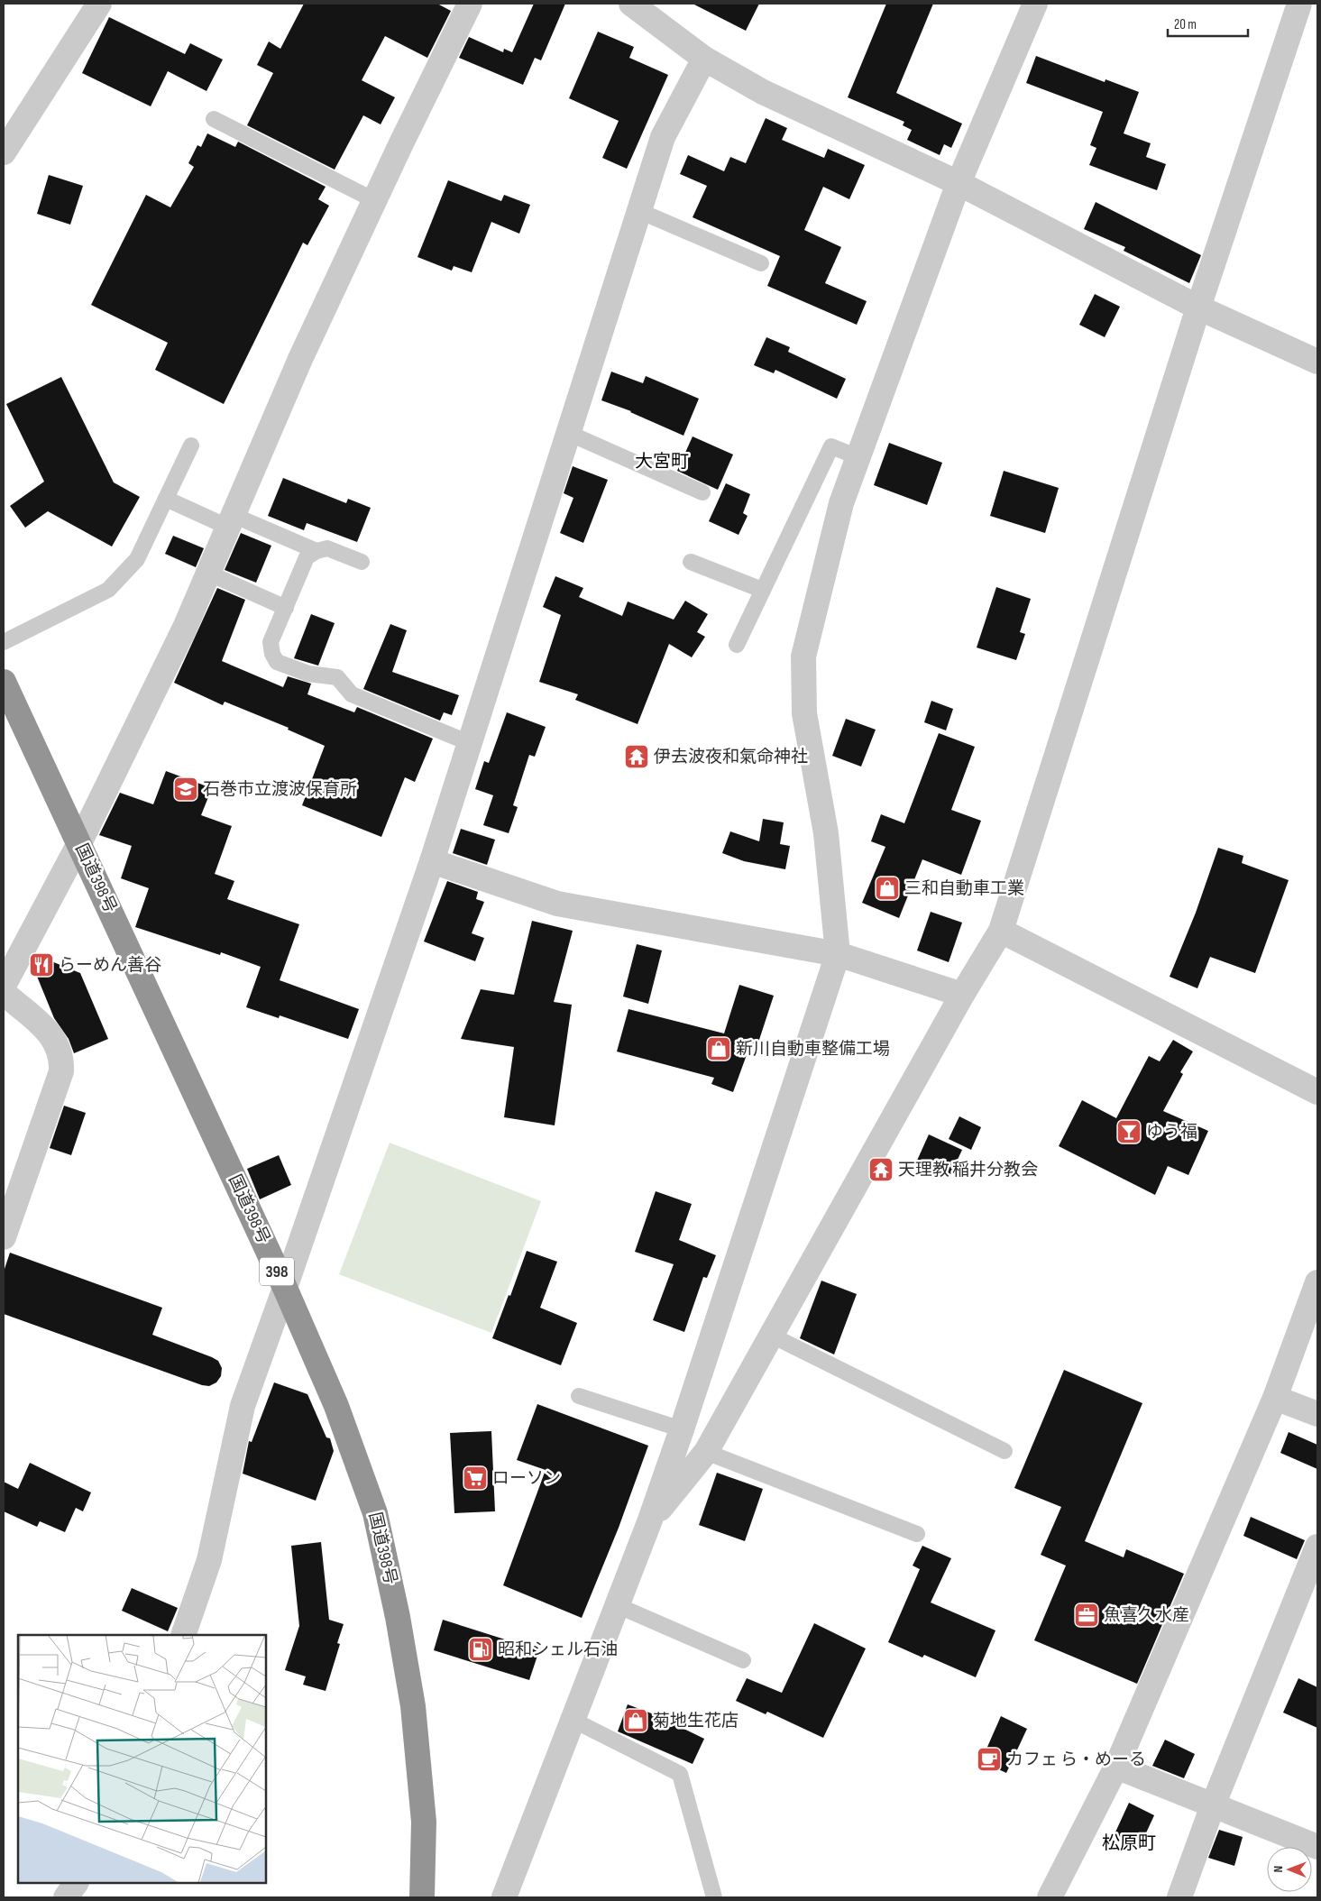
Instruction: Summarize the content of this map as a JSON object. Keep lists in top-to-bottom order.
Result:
{
  "streets": {
    "highway": ["国道398号", "398"]
  },
  "districts": ["大宮町", "松原町"],
  "places": {
    "temple": ["伊去波夜和氣命神社", "天理教 稲井分教会"],
    "school or university": ["石巻市立渡波保育所"],
    "shop": ["三和自動車工業", "新川自動車整備工場", "菊地生花店"],
    "restaurant": ["らーめん善谷"],
    "bar": ["ゆう福"],
    "supermarket": ["ローソン"],
    "office": ["魚喜久水産"],
    "fuel station": ["昭和シェル石油"],
    "cafe": ["カフェ ら・めーる"]
  },
  "scale_bar": "20 m",
  "north": "left"
}
